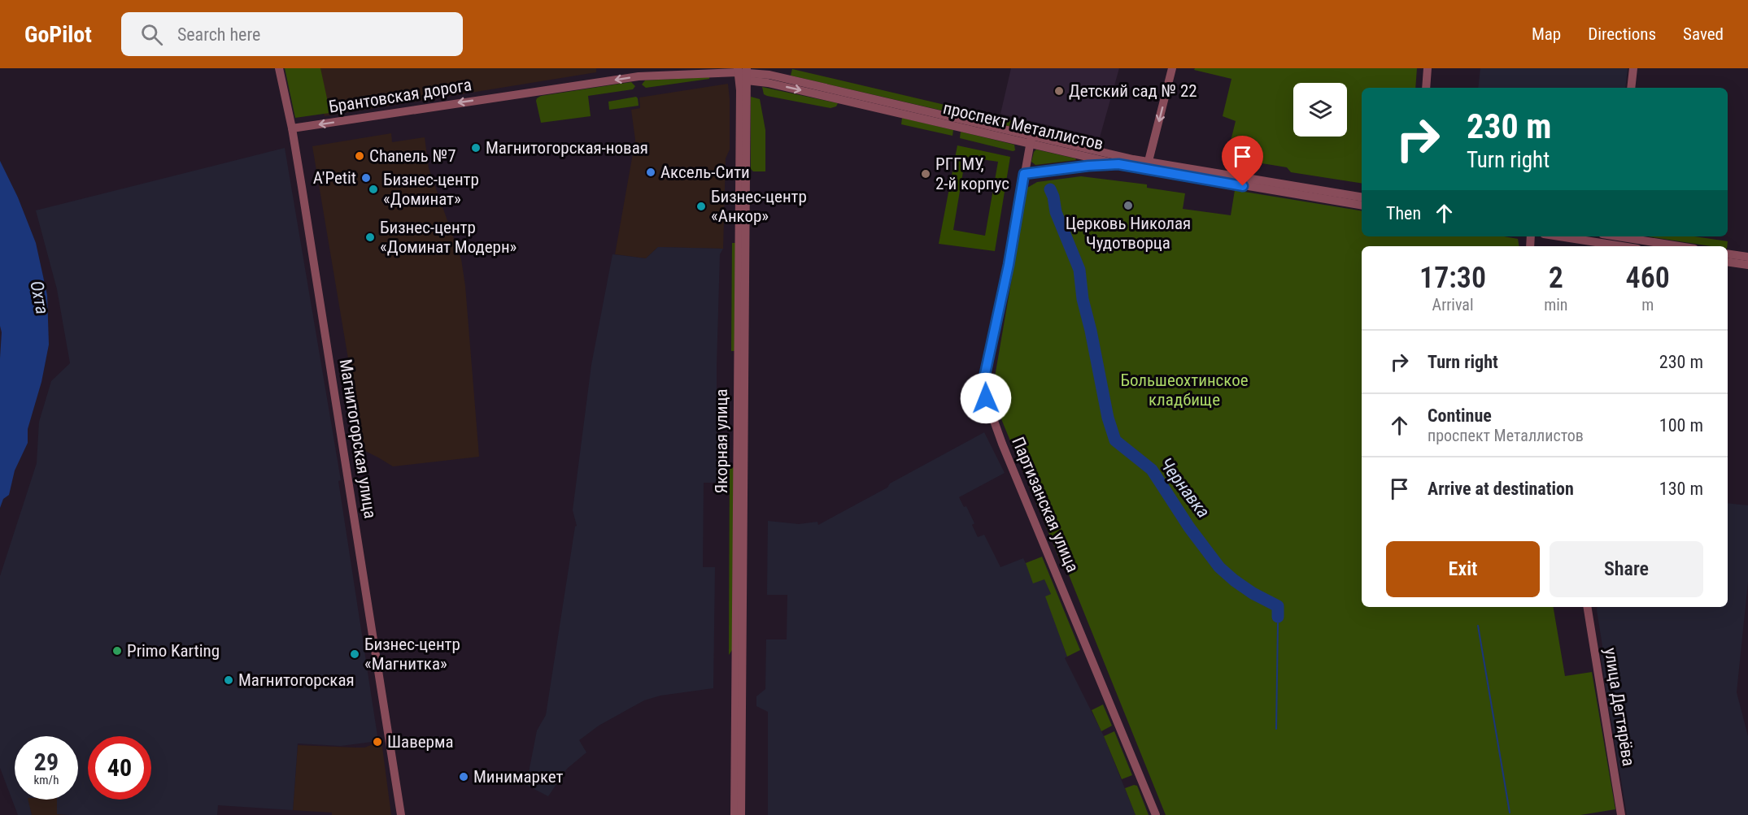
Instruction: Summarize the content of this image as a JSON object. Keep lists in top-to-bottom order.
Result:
{
  "streets": {
    "street": [
      "Брантовская дорога",
      "проспект Металлистов",
      "Магнитогорская улица",
      "Якорная улица",
      "Партизанская улица",
      "улица Дегтярёва"
    ]
  },
  "crossings": [
    ["Брантовская дорога", "проспект Металлистов"],
    ["Брантовская дорога", "Магнитогорская улица"],
    ["Брантовская дорога", "Якорная улица"],
    ["проспект Металлистов", "Якорная улица"],
    ["проспект Металлистов", "Партизанская улица"]
  ],
  "one_way": ["Брантовская дорога"],
  "water": ["Охта", "Чернавка"],
  "parks": ["Большеохтинское кладбище"],
  "places": [
    "Детский сад № 22",
    "Магнитогорская-новая",
    "Chaneль №7",
    "Аксель-Сити",
    "РГГМУ, 2-й корпус",
    "A'Petit",
    "Бизнес-центр «Доминат»",
    "Церковь Николая Чудотворца",
    "Бизнес-центр «Анкор»",
    "Бизнес-центр «Доминат Модерн»",
    "Primo Karting",
    "Бизнес-центр «Магнитка»",
    "Магнитогорская",
    "Шаверма",
    "Минимаркет"
  ],
  "page": {
    "header": "GoPilot",
    "search": "Search here",
    "nav": ["Map", "Directions", "Saved"],
    "turn": ["230 m", "Turn right"],
    "then": "Then",
    "eta": [
      "17:30",
      "Arrival",
      "2",
      "min",
      "460",
      "m"
    ],
    "list": [
      {
        "name": "Turn right",
        "value": "230 m"
      },
      {
        "name": "Continue",
        "note": "проспект Металлистов",
        "value": "100 m"
      },
      {
        "name": "Arrive at destination",
        "value": "130 m"
      }
    ],
    "buttons": ["Exit", "Share"],
    "speed": "29 km/h",
    "limit": "40"
  }
}
